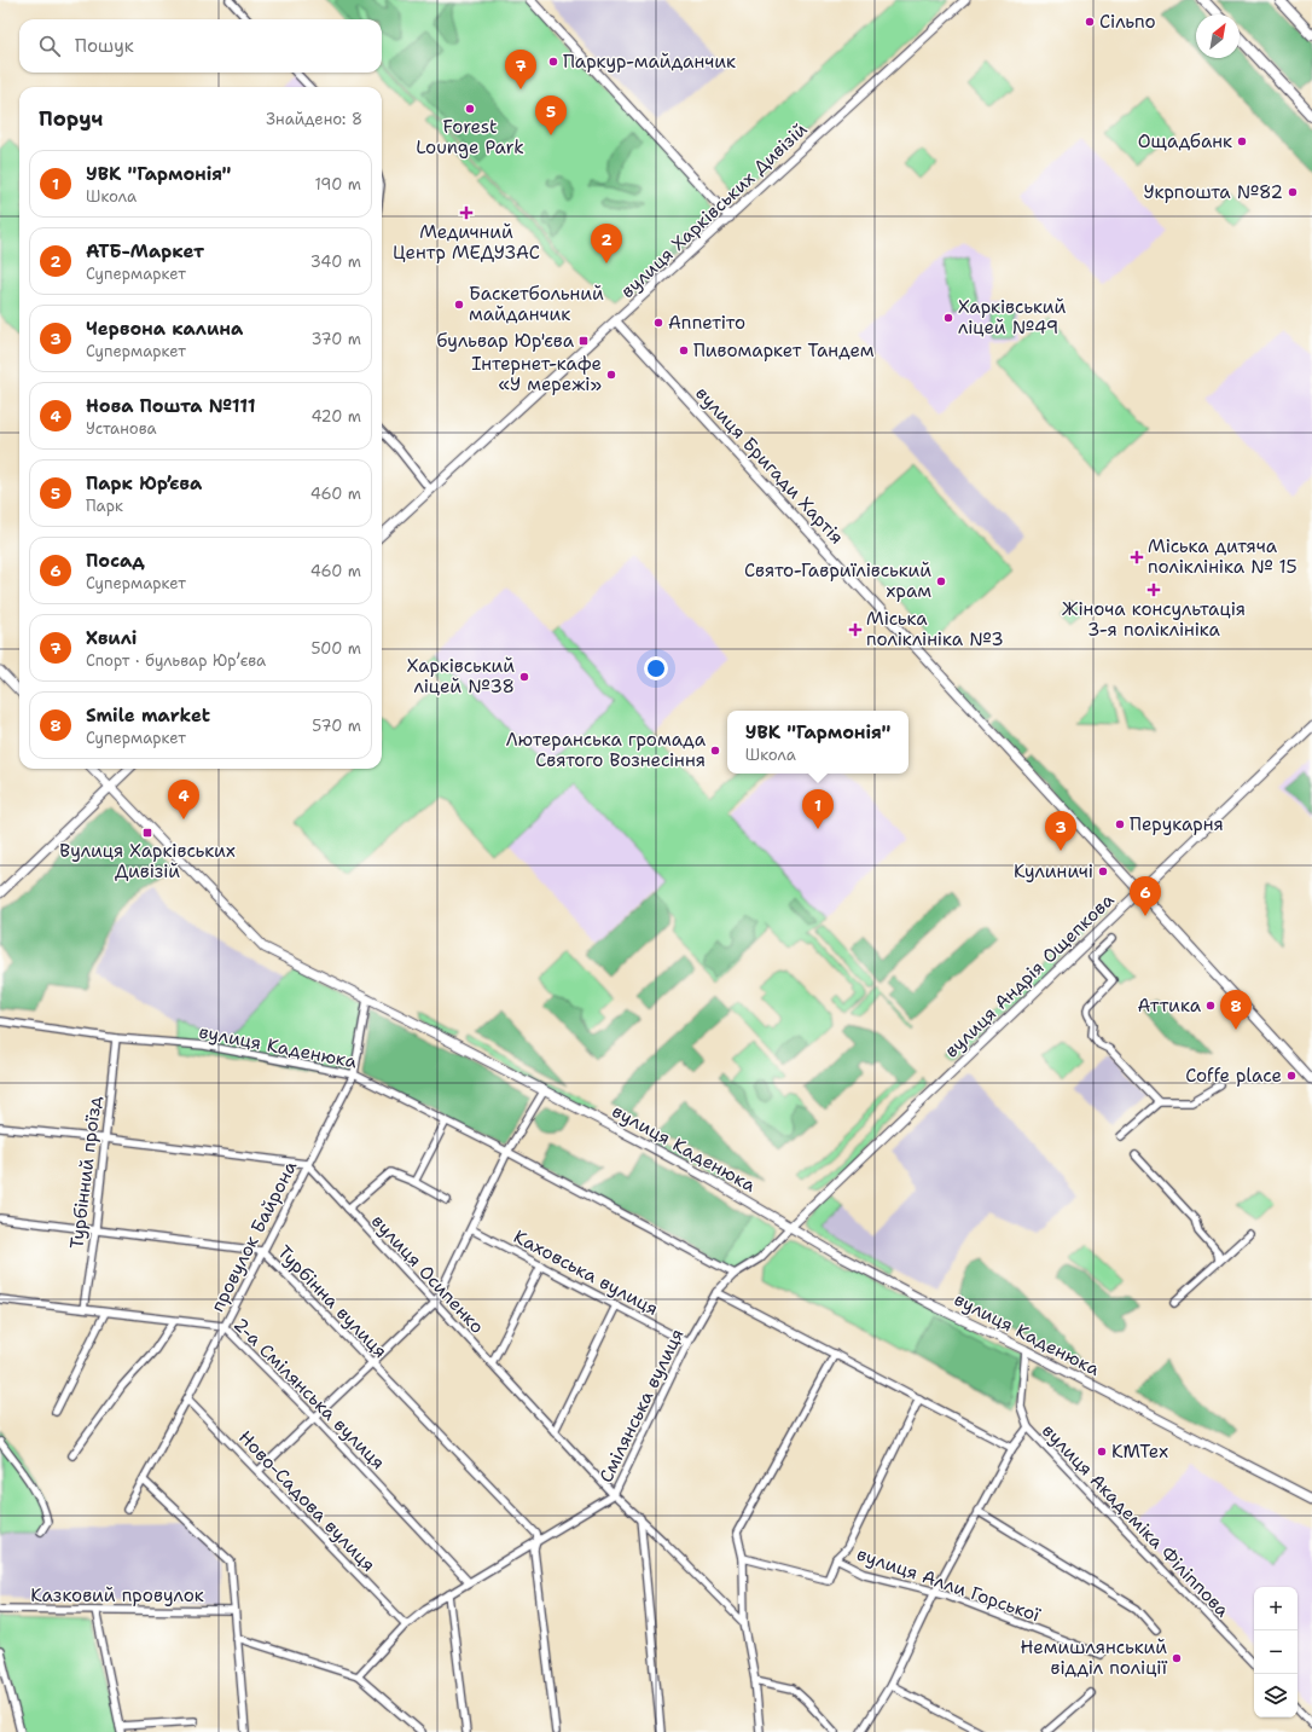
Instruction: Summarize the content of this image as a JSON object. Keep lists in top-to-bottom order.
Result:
{
  "streets": {
    "street": [
      "вулиця Харківських Дивізій",
      "вулиця Бригади Хартія",
      "вулиця Андрія Ощепкова",
      "вулиця Каденюка",
      "Турбінний проїзд",
      "провулок Байрона",
      "Каховська вулиця",
      "вулиця Осипенко",
      "Турбінна вулиця",
      "2-а Смілянська вулиця",
      "Смілянська вулиця",
      "Ново-Садова вулиця",
      "вулиця Академіка Філіппова",
      "вулиця Алли Горської",
      "Казковий провулок"
    ]
  },
  "crossings": [
    ["вулиця Харківських Дивізій", "вулиця Бригади Хартія"],
    ["вулиця Бригади Хартія", "вулиця Андрія Ощепкова"],
    ["вулиця Андрія Ощепкова", "вулиця Каденюка"],
    ["вулиця Андрія Ощепкова", "Смілянська вулиця"],
    ["вулиця Каденюка", "Турбінний проїзд"],
    ["вулиця Каденюка", "провулок Байрона"],
    ["вулиця Каденюка", "Смілянська вулиця"],
    ["вулиця Каденюка", "вулиця Академіка Філіппова"],
    ["Турбінний проїзд", "Турбінна вулиця"],
    ["Турбінний проїзд", "2-а Смілянська вулиця"],
    ["провулок Байрона", "вулиця Осипенко"],
    ["провулок Байрона", "Турбінна вулиця"],
    ["провулок Байрона", "2-а Смілянська вулиця"],
    ["провулок Байрона", "Ново-Садова вулиця"],
    ["Каховська вулиця", "Смілянська вулиця"],
    ["вулиця Осипенко", "Смілянська вулиця"],
    ["Турбінна вулиця", "Смілянська вулиця"],
    ["2-а Смілянська вулиця", "Смілянська вулиця"],
    ["Смілянська вулиця", "Ново-Садова вулиця"]
  ],
  "places": {
    "other": [
      "Сільпо",
      "Паркур-майданчик",
      "Forest Lounge Park",
      "Ощадбанк",
      "Укрпошта №82",
      "Баскетбольний майданчик",
      "Харківський ліцей №49",
      "Аппетіто",
      "Пивомаркет Тандем",
      "Інтернет-кафе «У мережі»",
      "Свято-Гавриїлівський храм",
      "Харківський ліцей №38",
      "Лютеранська громада Святого Вознесіння",
      "Перукарня",
      "Кулиничі",
      "Аттика",
      "Coffe place",
      "KMTex",
      "Немишлянський відділ поліції"
    ],
    "health": [
      "Медичний Центр МЕДУЗАС",
      "Міська дитяча поліклініка № 15",
      "Жіноча консультація 3-я поліклініка",
      "Міська поліклініка №3"
    ],
    "transit": ["бульвар Юр'єва", "Вулиця Харківських Дивізій"]
  },
  "north": "top right",
  "page": {
    "search": "Пошук",
    "pins": [
      "7",
      "5",
      "2",
      "4",
      "1",
      "3",
      "6",
      "8"
    ],
    "heading": ["Поруч", "Знайдено: 8"],
    "list": [
      {
        "mark": "1",
        "name": "УВК \"Гармонія\"",
        "note": "Школа",
        "value": "190 m"
      },
      {
        "mark": "2",
        "name": "АТБ-Маркет",
        "note": "Супермаркет",
        "value": "340 m"
      },
      {
        "mark": "3",
        "name": "Червона калина",
        "note": "Супермаркет",
        "value": "370 m"
      },
      {
        "mark": "4",
        "name": "Нова Пошта №111",
        "note": "Установа",
        "value": "420 m"
      },
      {
        "mark": "5",
        "name": "Парк Юр’єва",
        "note": "Парк",
        "value": "460 m"
      },
      {
        "mark": "6",
        "name": "Посад",
        "note": "Супермаркет",
        "value": "460 m"
      },
      {
        "mark": "7",
        "name": "Хвилі",
        "note": "Спорт · бульвар Юрʼєва",
        "value": "500 m"
      },
      {
        "mark": "8",
        "name": "Smile market",
        "note": "Супермаркет",
        "value": "570 m"
      }
    ],
    "popup": ["УВК \"Гармонія\"", "Школа"],
    "map_buttons": ["+", "−"]
  }
}
